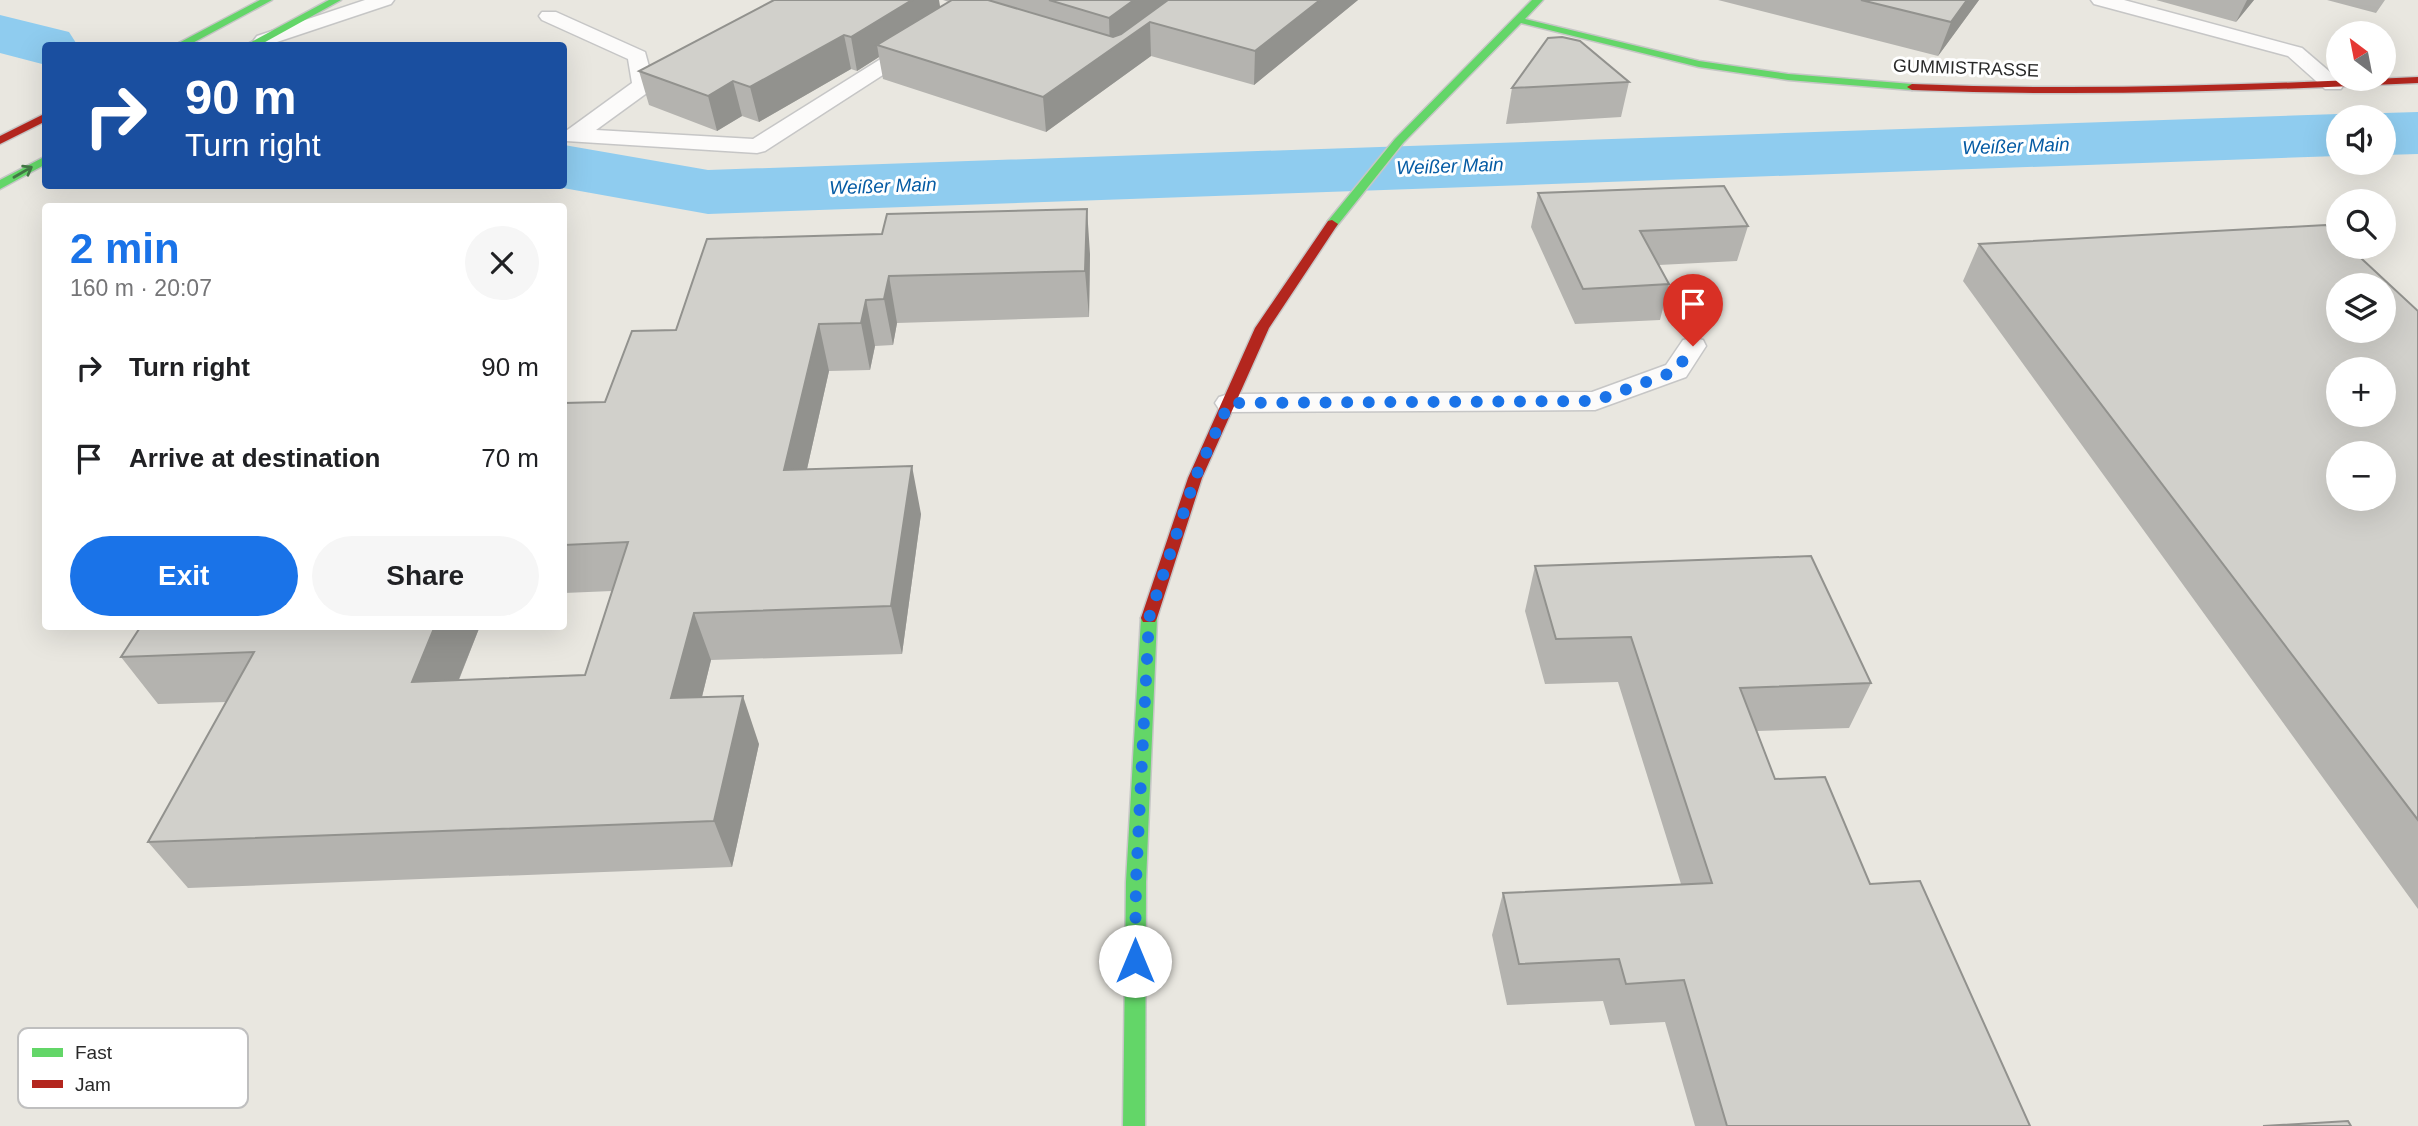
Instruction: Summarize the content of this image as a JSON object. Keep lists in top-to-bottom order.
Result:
{
  "streets": {
    "main road": ["GUMMISTRASSE"]
  },
  "water": ["Weißer Main"],
  "legend": ["Fast", "Jam"],
  "north": "top left",
  "page": {
    "map_buttons": ["+", "−"],
    "turn": ["90 m", "Turn right"],
    "heading": ["2 min", "160 m · 20:07"],
    "list": [
      {
        "name": "Turn right",
        "value": "90 m"
      },
      {
        "name": "Arrive at destination",
        "value": "70 m"
      }
    ],
    "buttons": ["Exit", "Share"]
  }
}
